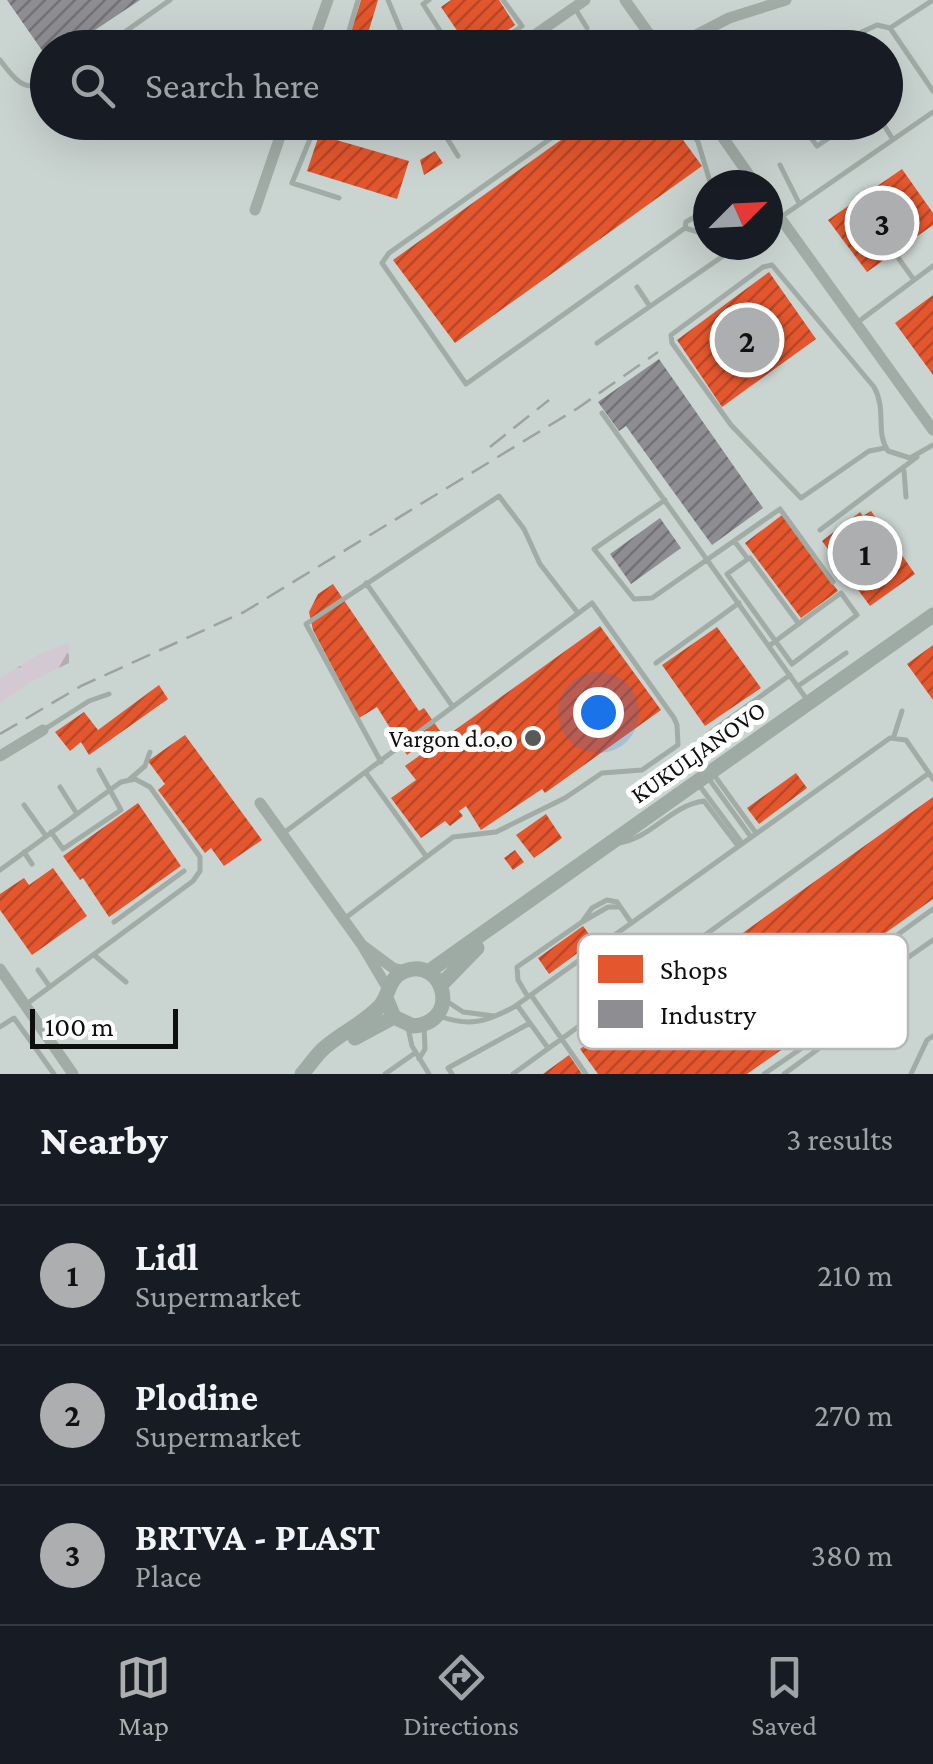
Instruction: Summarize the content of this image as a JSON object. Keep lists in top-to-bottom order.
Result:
{
  "streets": {
    "main road": ["KUKULJANOVO"]
  },
  "places": ["Vargon d.o.o"],
  "legend": ["Shops", "Industry"],
  "scale_bar": "100 m",
  "north": "top right",
  "page": {
    "search": "Search here",
    "pins": ["3", "2", "1"],
    "scale": "100 m",
    "heading": ["Nearby", "3 results"],
    "list": [
      {
        "mark": "1",
        "name": "Lidl",
        "note": "Supermarket",
        "value": "210 m"
      },
      {
        "mark": "2",
        "name": "Plodine",
        "note": "Supermarket",
        "value": "270 m"
      },
      {
        "mark": "3",
        "name": "BRTVA - PLAST",
        "note": "Place",
        "value": "380 m"
      }
    ],
    "nav": ["Map", "Directions", "Saved"]
  }
}
